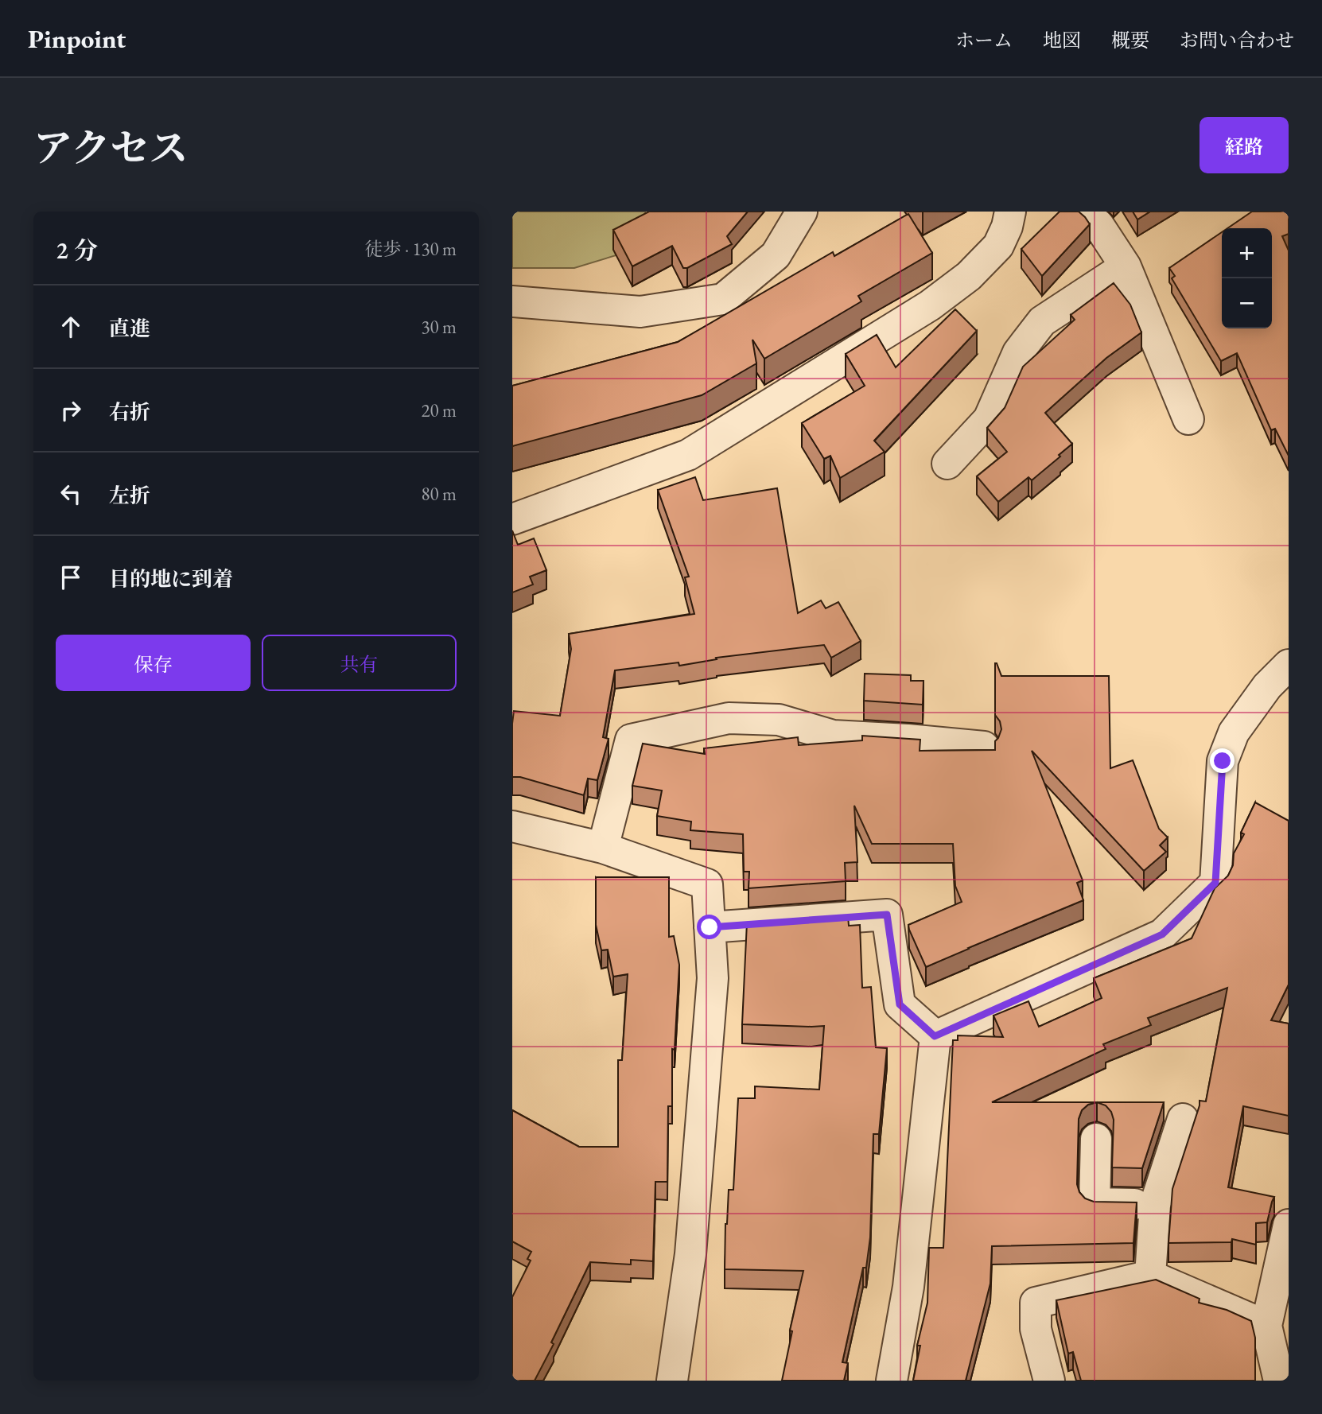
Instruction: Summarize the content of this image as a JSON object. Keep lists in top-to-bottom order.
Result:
{
  "page": {
    "header": "Pinpoint",
    "nav": [
      "ホーム",
      "地図",
      "概要",
      "お問い合わせ"
    ],
    "title": "アクセス",
    "buttons": [
      "経路",
      ["保存", "共有"]
    ],
    "heading": ["2 分", "徒歩 · 130 m"],
    "map_buttons": ["+", "−"],
    "list": [
      ["直進", "30 m"],
      ["右折", "20 m"],
      ["左折", "80 m"],
      "目的地に到着"
    ]
  }
}
